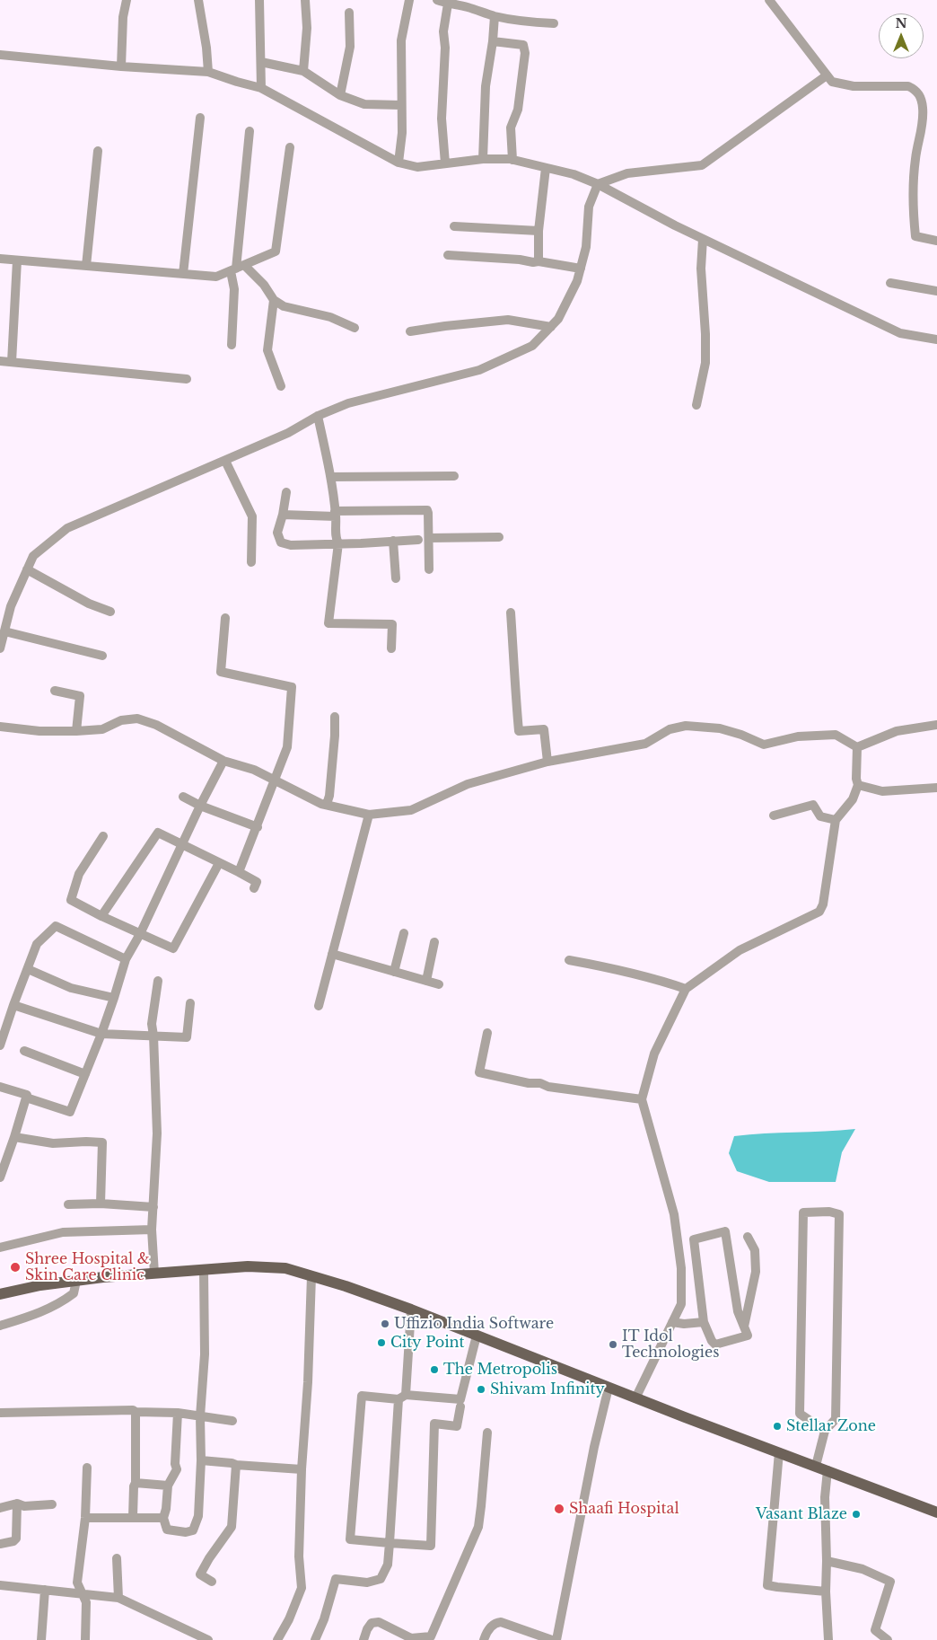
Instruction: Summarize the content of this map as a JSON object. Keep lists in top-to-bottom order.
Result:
{
  "places": [
    "Shree Hospital & Skin Care Clinic",
    "Uffizio India Software",
    "City Point",
    "IT Idol Technologies",
    "The Metropolis",
    "Shivam Infinity",
    "Stellar Zone",
    "Shaafi Hospital",
    "Vasant Blaze"
  ],
  "north": "top"
}
